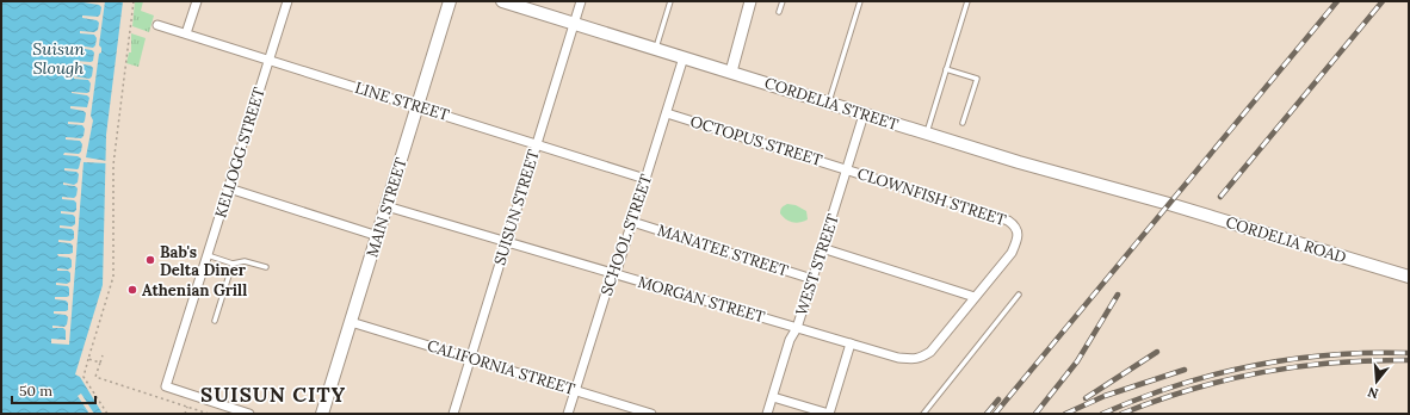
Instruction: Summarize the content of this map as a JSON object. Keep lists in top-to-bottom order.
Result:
{
  "streets": {
    "main road": ["CORDELIA STREET", "MAIN STREET", "CORDELIA ROAD"],
    "street": [
      "LINE STREET",
      "OCTOPUS STREET",
      "KELLOGG STREET",
      "CLOWNFISH STREET",
      "SUISUN STREET",
      "SCHOOL STREET",
      "MANATEE STREET",
      "WEST STREET",
      "MORGAN STREET",
      "CALIFORNIA STREET"
    ]
  },
  "crossings": [
    ["LINE STREET", "KELLOGG STREET"],
    ["LINE STREET", "MAIN STREET"],
    ["LINE STREET", "SUISUN STREET"],
    ["LINE STREET", "SCHOOL STREET"],
    ["CORDELIA STREET", "SUISUN STREET"],
    ["CORDELIA STREET", "SCHOOL STREET"],
    ["CORDELIA STREET", "CORDELIA ROAD"],
    ["CORDELIA STREET", "WEST STREET"],
    ["OCTOPUS STREET", "CLOWNFISH STREET"],
    ["OCTOPUS STREET", "SCHOOL STREET"],
    ["OCTOPUS STREET", "WEST STREET"],
    ["CLOWNFISH STREET", "WEST STREET"],
    ["CLOWNFISH STREET", "MORGAN STREET"],
    ["MAIN STREET", "MORGAN STREET"],
    ["MAIN STREET", "CALIFORNIA STREET"],
    ["SUISUN STREET", "MORGAN STREET"],
    ["SUISUN STREET", "CALIFORNIA STREET"],
    ["SCHOOL STREET", "MANATEE STREET"],
    ["SCHOOL STREET", "MORGAN STREET"],
    ["SCHOOL STREET", "CALIFORNIA STREET"],
    ["MANATEE STREET", "WEST STREET"],
    ["WEST STREET", "MORGAN STREET"]
  ],
  "districts": ["SUISUN CITY"],
  "water": ["Suisun Slough"],
  "places": ["Bab's Delta Diner", "Athenian Grill"],
  "scale_bar": "50 m",
  "north": "bottom"
}
